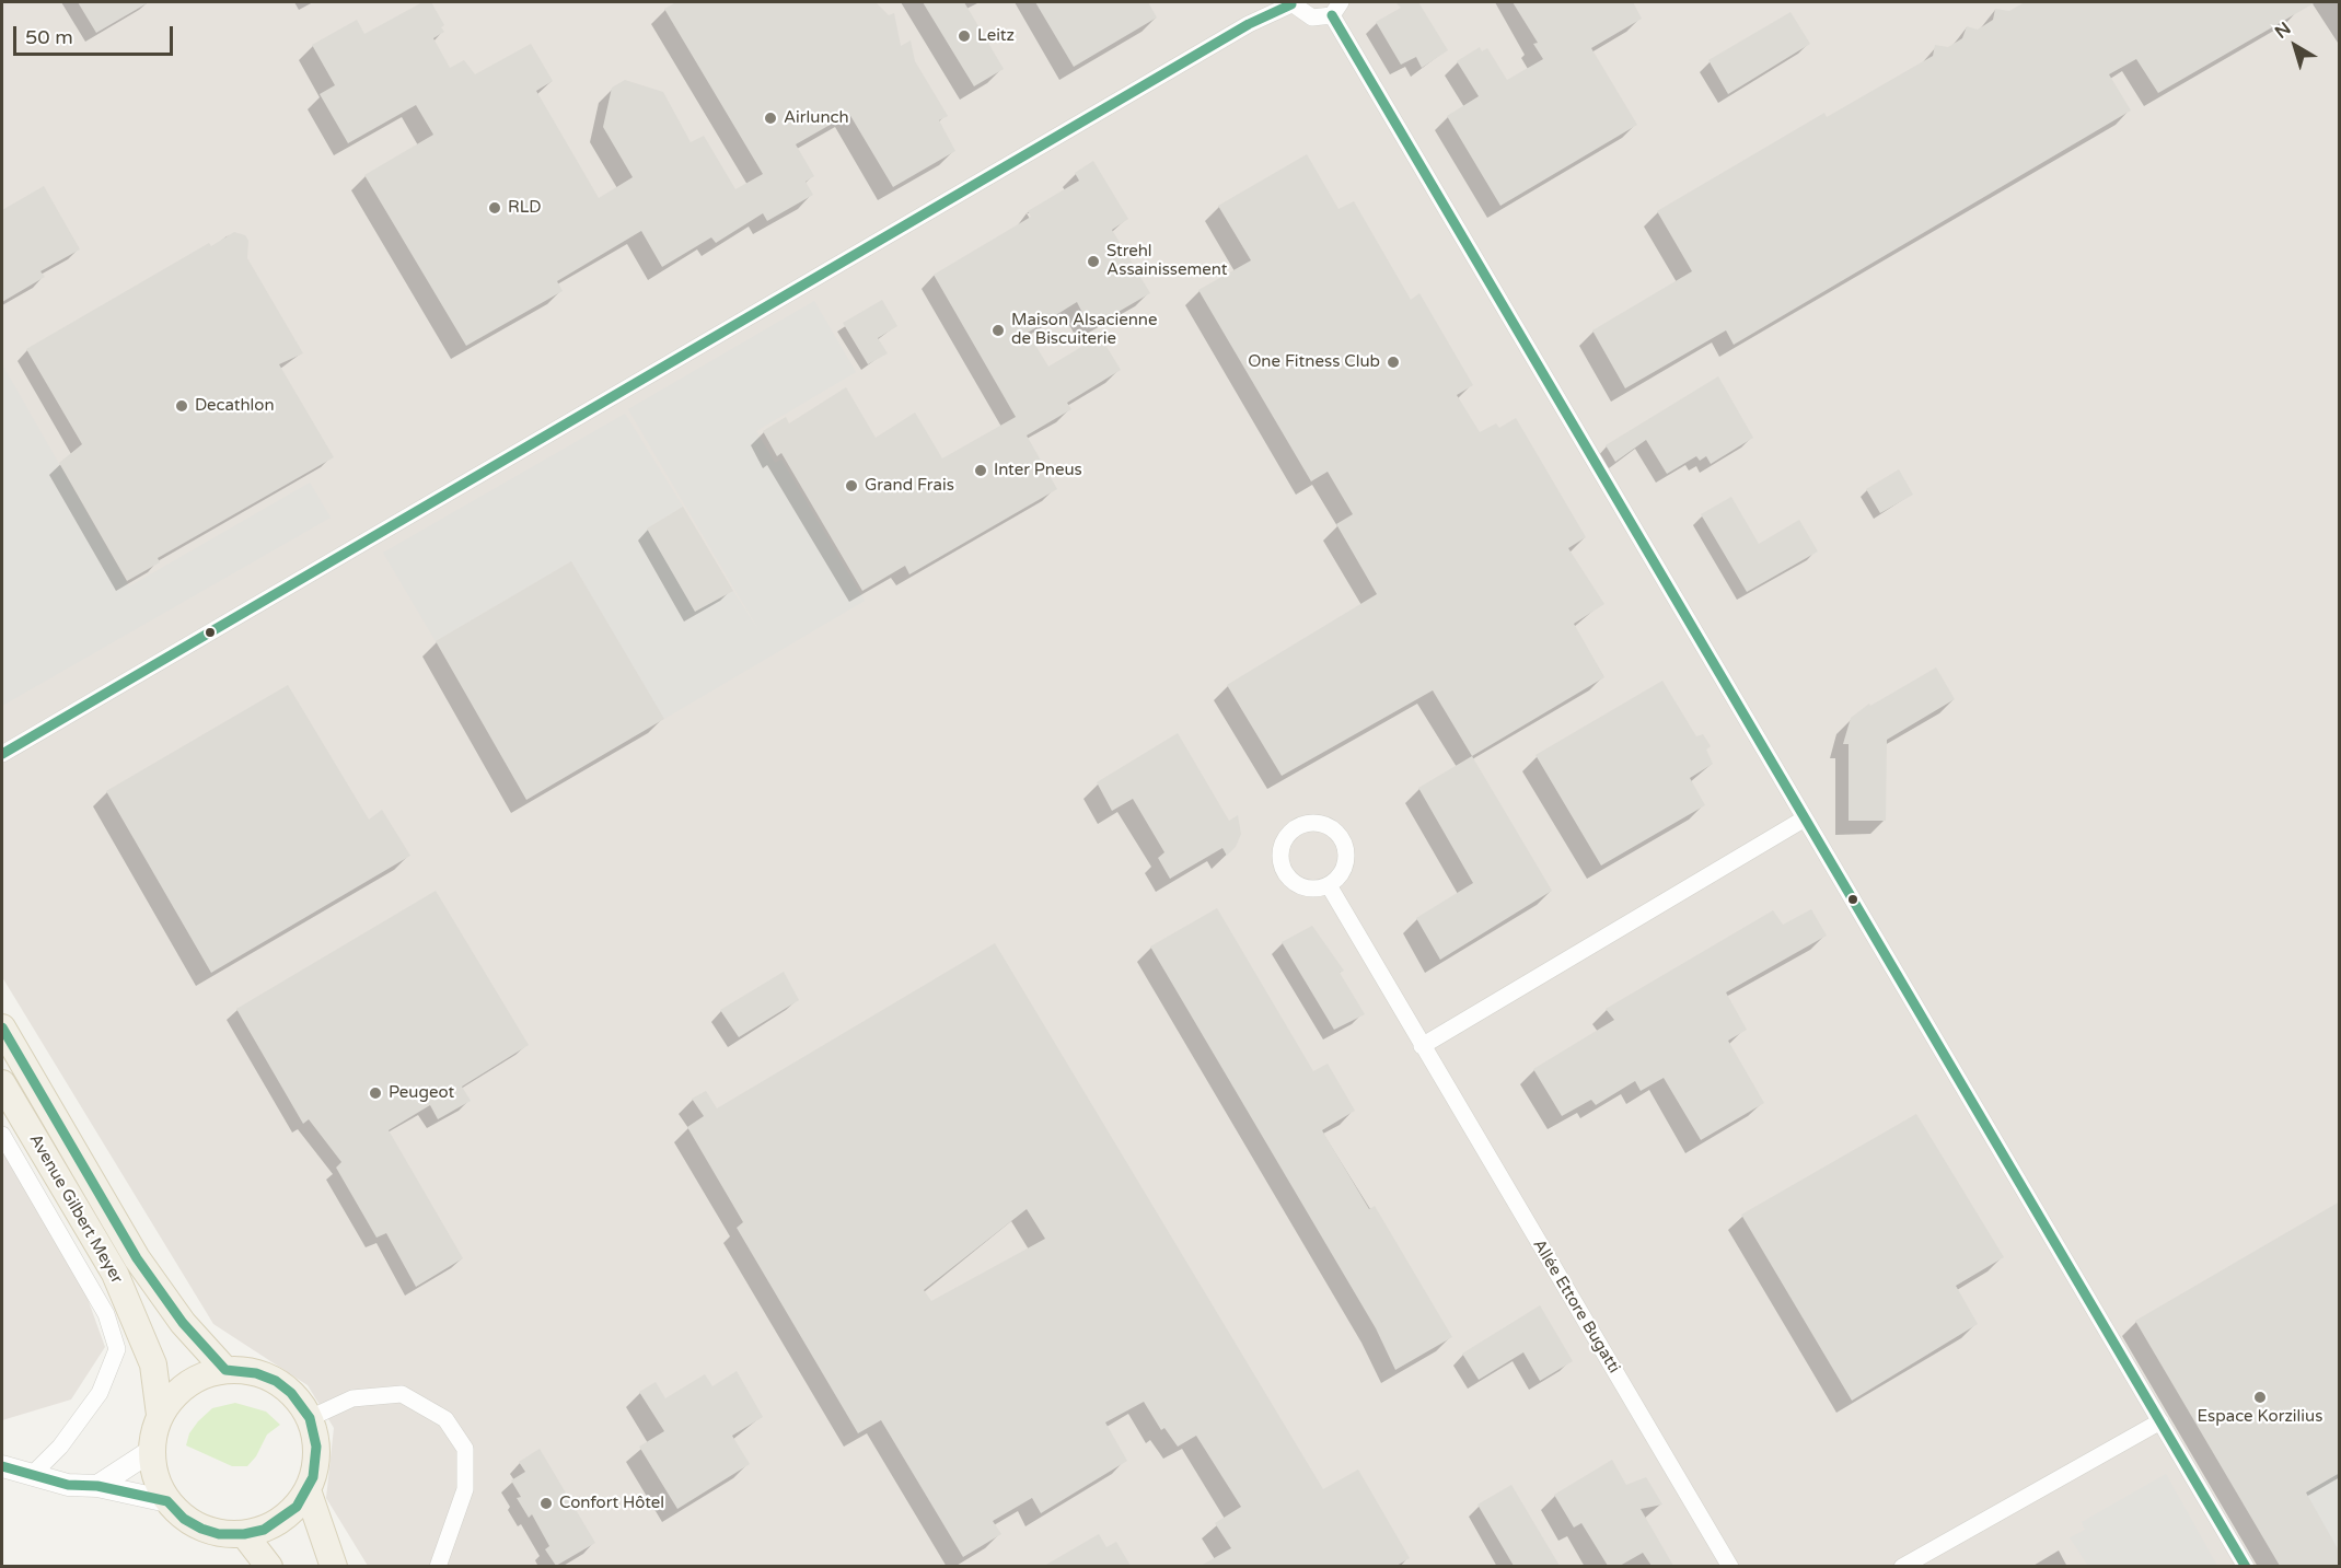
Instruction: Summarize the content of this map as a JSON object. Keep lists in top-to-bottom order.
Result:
{
  "streets": {
    "main road": ["Avenue Gilbert Meyer"],
    "street": ["Allée Ettore Bugatti"]
  },
  "places": [
    "Leitz",
    "Airlunch",
    "RLD",
    "Strehl Assainissement",
    "Maison Alsacienne de Biscuiterie",
    "One Fitness Club",
    "Decathlon",
    "Inter Pneus",
    "Grand Frais",
    "Peugeot",
    "Espace Korzilius",
    "Confort Hôtel"
  ],
  "scale_bar": "50 m",
  "north": "top left"
}
